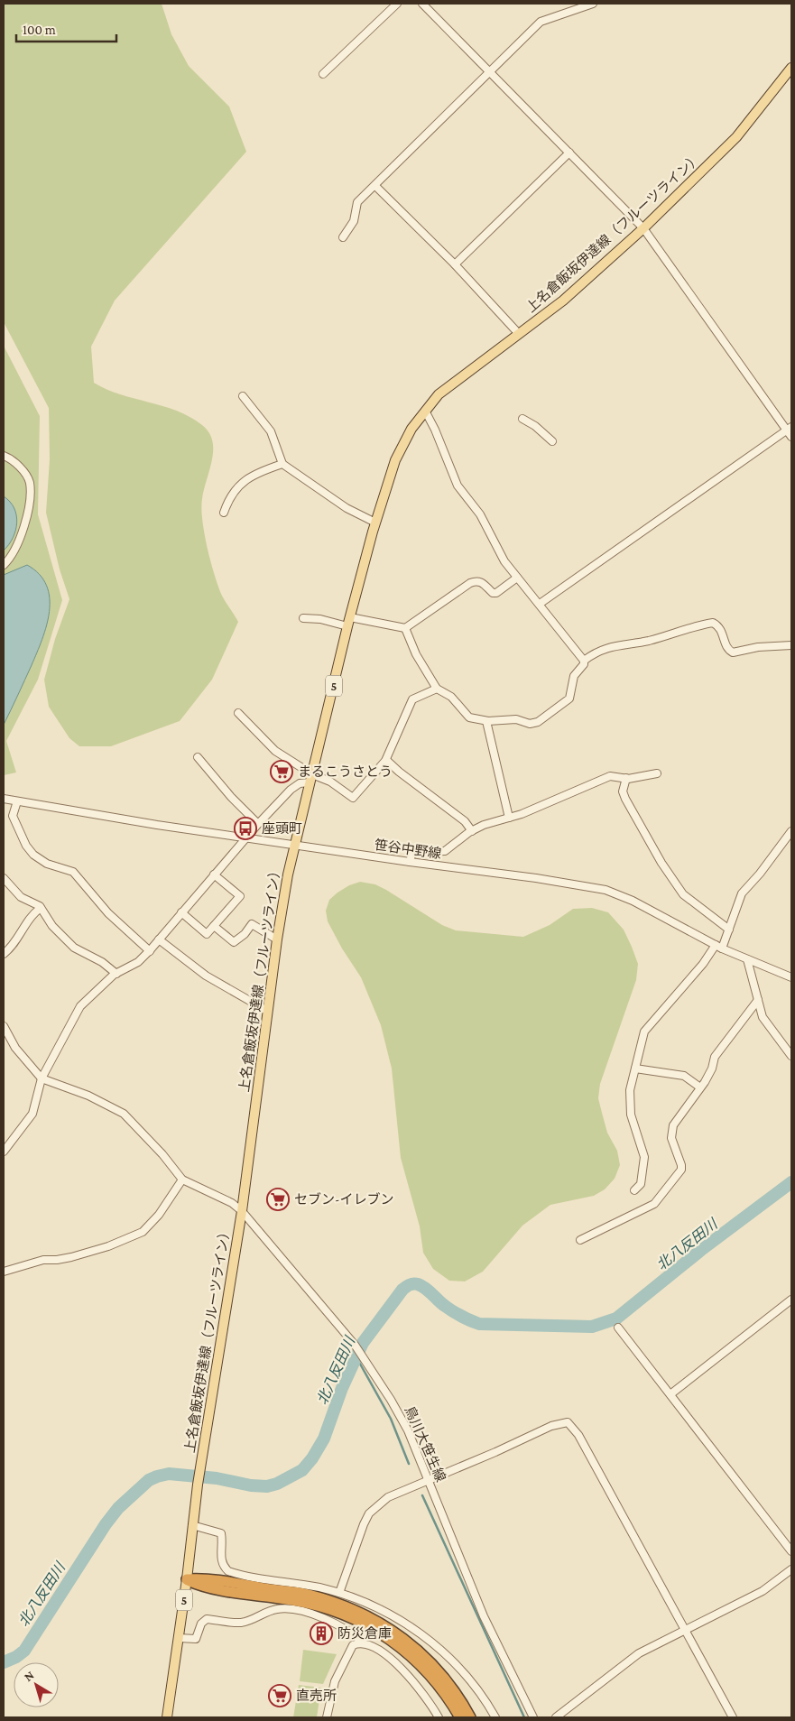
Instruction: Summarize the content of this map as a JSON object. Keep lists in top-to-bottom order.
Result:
{
  "streets": {
    "main road": ["上名倉飯坂伊達線（フルーツライン）", "5"],
    "street": ["笹谷中野線", "鳥川大笹生線"]
  },
  "crossings": [
    ["上名倉飯坂伊達線（フルーツライン）", "笹谷中野線"],
    ["上名倉飯坂伊達線（フルーツライン）", "鳥川大笹生線"]
  ],
  "water": ["北八反田川"],
  "places": {
    "supermarket": ["まるこうさとう", "セブン-イレブン", "直売所"],
    "bus stop": ["座頭町"],
    "building": ["防災倉庫"]
  },
  "scale_bar": "100 m",
  "north": "top left"
}
